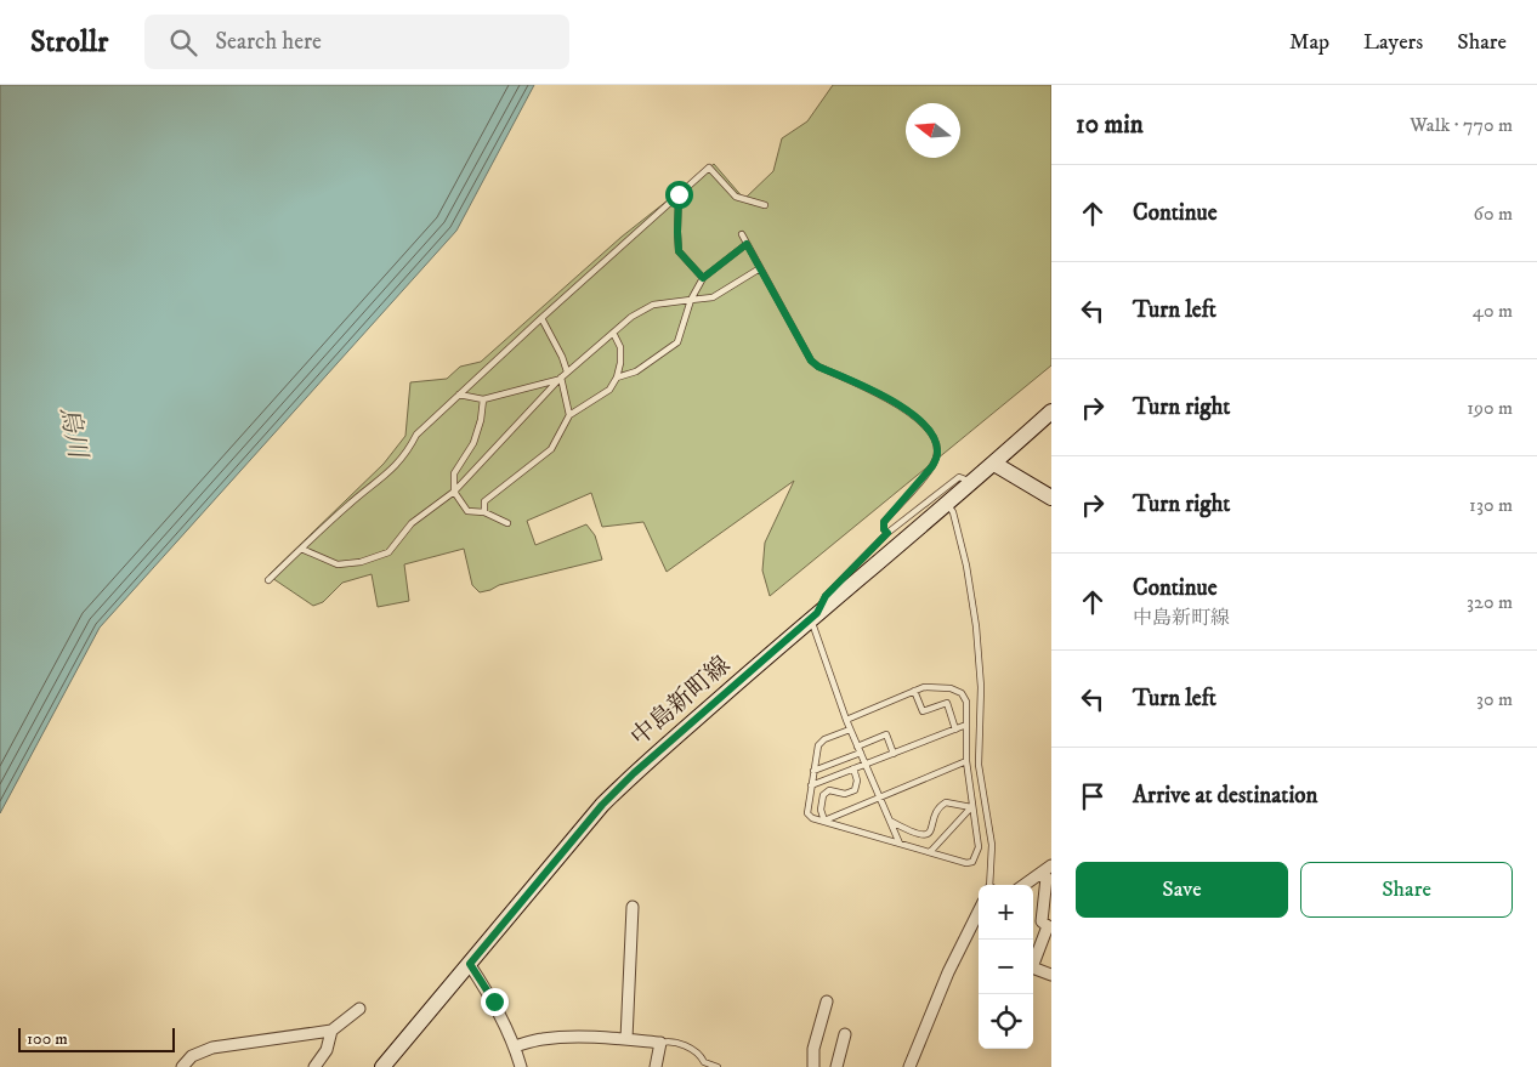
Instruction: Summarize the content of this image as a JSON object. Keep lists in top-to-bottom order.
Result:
{
  "streets": {
    "main road": ["中島新町線"]
  },
  "water": ["烏川"],
  "scale_bar": "100 m",
  "north": "left",
  "page": {
    "header": "Strollr",
    "search": "Search here",
    "nav": ["Map", "Layers", "Share"],
    "heading": ["10 min", "Walk · 770 m"],
    "list": [
      ["Continue", "60 m"],
      ["Turn left", "40 m"],
      ["Turn right", "190 m"],
      ["Turn right", "130 m"],
      ["Continue", "中島新町線", "320 m"],
      ["Turn left", "30 m"],
      "Arrive at destination"
    ],
    "buttons": ["Save", "Share"],
    "map_buttons": ["+", "−"],
    "scale": "100 m"
  }
}
